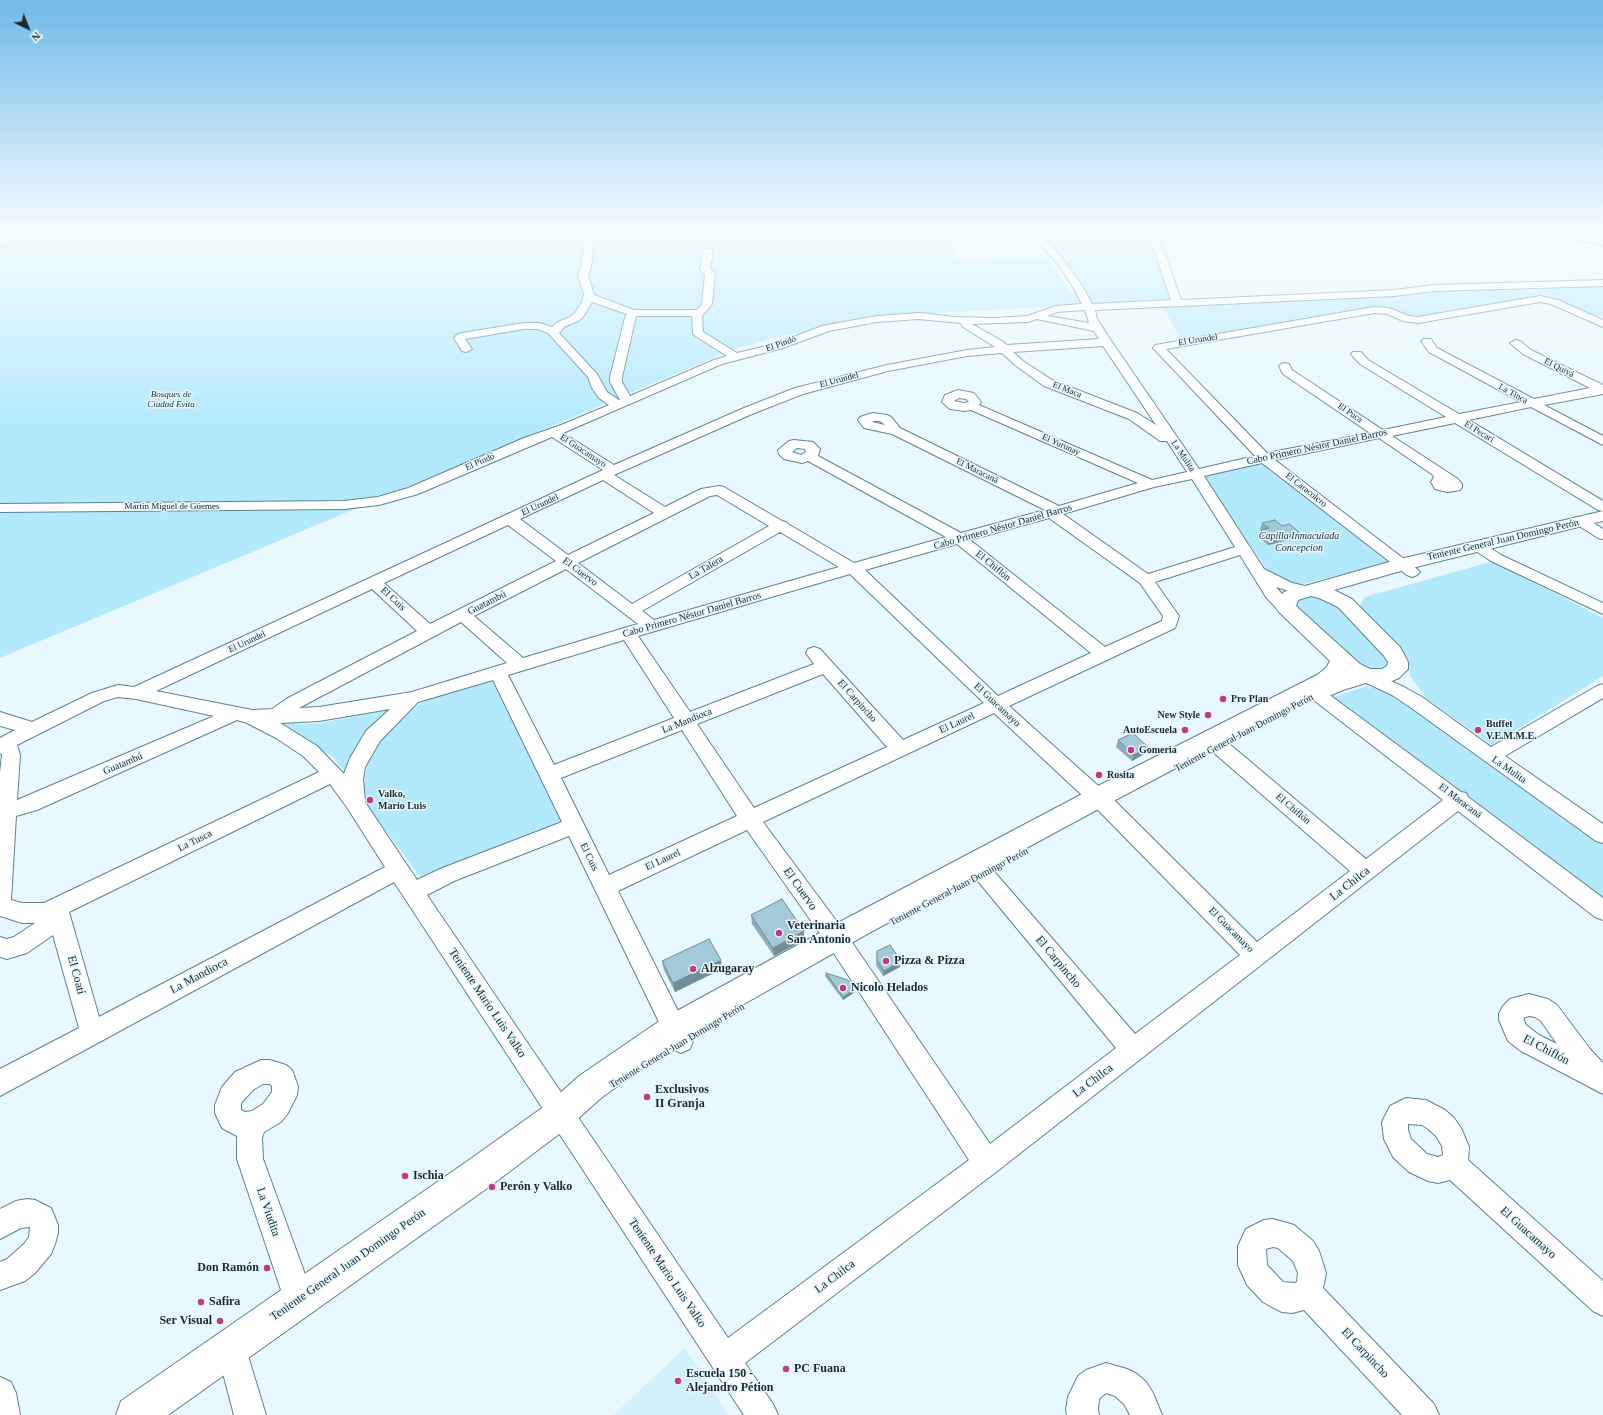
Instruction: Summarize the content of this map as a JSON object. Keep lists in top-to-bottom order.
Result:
{
  "streets": {
    "main road": ["Teniente General Juan Domingo Perón"],
    "street": [
      "El Urundel",
      "El Pindó",
      "El Quiyá",
      "El Maca",
      "La Tinca",
      "El Puca",
      "El Pecarí",
      "El Yurunay",
      "Cabo Primero Néstor Daniel Barros",
      "El Guacamayo",
      "La Mulita",
      "El Maracaná",
      "El Caracolero",
      "Martín Miguel de Güemes",
      "El Chiflón",
      "La Talera",
      "El Cuervo",
      "El Cuis",
      "Guatambú",
      "El Carpincho",
      "La Mandioca",
      "El Laurel",
      "La Tusca",
      "La Chilca",
      "El Coatí",
      "Teniente Mario Luis Valko",
      "La Viudita"
    ]
  },
  "crossings": [
    ["El Urundel", "El Maca"],
    ["El Urundel", "El Guacamayo"],
    ["El Urundel", "La Mulita"],
    ["El Urundel", "El Caracolero"],
    ["El Urundel", "El Cuervo"],
    ["El Urundel", "El Cuis"],
    ["El Urundel", "Teniente Mario Luis Valko"],
    ["El Pindó", "El Maca"],
    ["El Pindó", "El Guacamayo"],
    ["El Pindó", "La Mulita"],
    ["El Pindó", "Martín Miguel de Güemes"],
    ["El Quiyá", "Cabo Primero Néstor Daniel Barros"],
    ["El Maca", "La Mulita"],
    ["La Tinca", "Cabo Primero Néstor Daniel Barros"],
    ["El Puca", "Cabo Primero Néstor Daniel Barros"],
    ["El Pecarí", "Cabo Primero Néstor Daniel Barros"],
    ["El Yurunay", "Cabo Primero Néstor Daniel Barros"],
    ["Cabo Primero Néstor Daniel Barros", "El Guacamayo"],
    ["Cabo Primero Néstor Daniel Barros", "La Mulita"],
    ["Cabo Primero Néstor Daniel Barros", "El Maracaná"],
    ["Cabo Primero Néstor Daniel Barros", "El Caracolero"],
    ["Cabo Primero Néstor Daniel Barros", "El Chiflón"],
    ["Cabo Primero Néstor Daniel Barros", "El Cuervo"],
    ["Cabo Primero Néstor Daniel Barros", "El Cuis"],
    ["Cabo Primero Néstor Daniel Barros", "Guatambú"],
    ["Cabo Primero Néstor Daniel Barros", "Teniente Mario Luis Valko"],
    ["El Guacamayo", "Teniente General Juan Domingo Perón"],
    ["El Guacamayo", "La Talera"],
    ["El Guacamayo", "Guatambú"],
    ["El Guacamayo", "El Laurel"],
    ["El Guacamayo", "La Chilca"],
    ["La Mulita", "Teniente General Juan Domingo Perón"],
    ["El Maracaná", "Teniente General Juan Domingo Perón"],
    ["El Maracaná", "El Laurel"],
    ["El Maracaná", "La Chilca"],
    ["El Caracolero", "Teniente General Juan Domingo Perón"],
    ["Teniente General Juan Domingo Perón", "El Chiflón"],
    ["Teniente General Juan Domingo Perón", "El Cuervo"],
    ["Teniente General Juan Domingo Perón", "El Cuis"],
    ["Teniente General Juan Domingo Perón", "El Carpincho"],
    ["Teniente General Juan Domingo Perón", "Teniente Mario Luis Valko"],
    ["Teniente General Juan Domingo Perón", "La Viudita"],
    ["El Chiflón", "El Laurel"],
    ["El Chiflón", "La Chilca"],
    ["La Talera", "El Cuervo"],
    ["El Cuervo", "Guatambú"],
    ["El Cuervo", "La Mandioca"],
    ["El Cuervo", "El Laurel"],
    ["El Cuervo", "La Chilca"],
    ["El Cuis", "Guatambú"],
    ["El Cuis", "La Mandioca"],
    ["El Cuis", "El Laurel"],
    ["Guatambú", "Teniente Mario Luis Valko"],
    ["El Carpincho", "La Mandioca"],
    ["El Carpincho", "El Laurel"],
    ["El Carpincho", "La Chilca"],
    ["La Mandioca", "El Coatí"],
    ["La Mandioca", "Teniente Mario Luis Valko"],
    ["La Tusca", "El Coatí"],
    ["La Tusca", "Teniente Mario Luis Valko"],
    ["La Chilca", "Teniente Mario Luis Valko"]
  ],
  "parks": ["Bosques de Ciudad Evita", "Capilla Inmaculada Concepcion"],
  "places": [
    "Pro Plan",
    "New Style",
    "AutoEscuela",
    "Buffet V.E.M.M.E.",
    "Gomeria",
    "Rosita",
    "Valko, Mario Luis",
    "Veterinaria San Antonio",
    "Pizza & Pizza",
    "Alzugaray",
    "Nicolo Helados",
    "Exclusivos II Granja",
    "Ischia",
    "Perón y Valko",
    "Don Ramón",
    "Safira",
    "Ser Visual",
    "PC Fuana",
    "Escuela 150 - Alejandro Pétion"
  ],
  "north": "bottom right"
}
